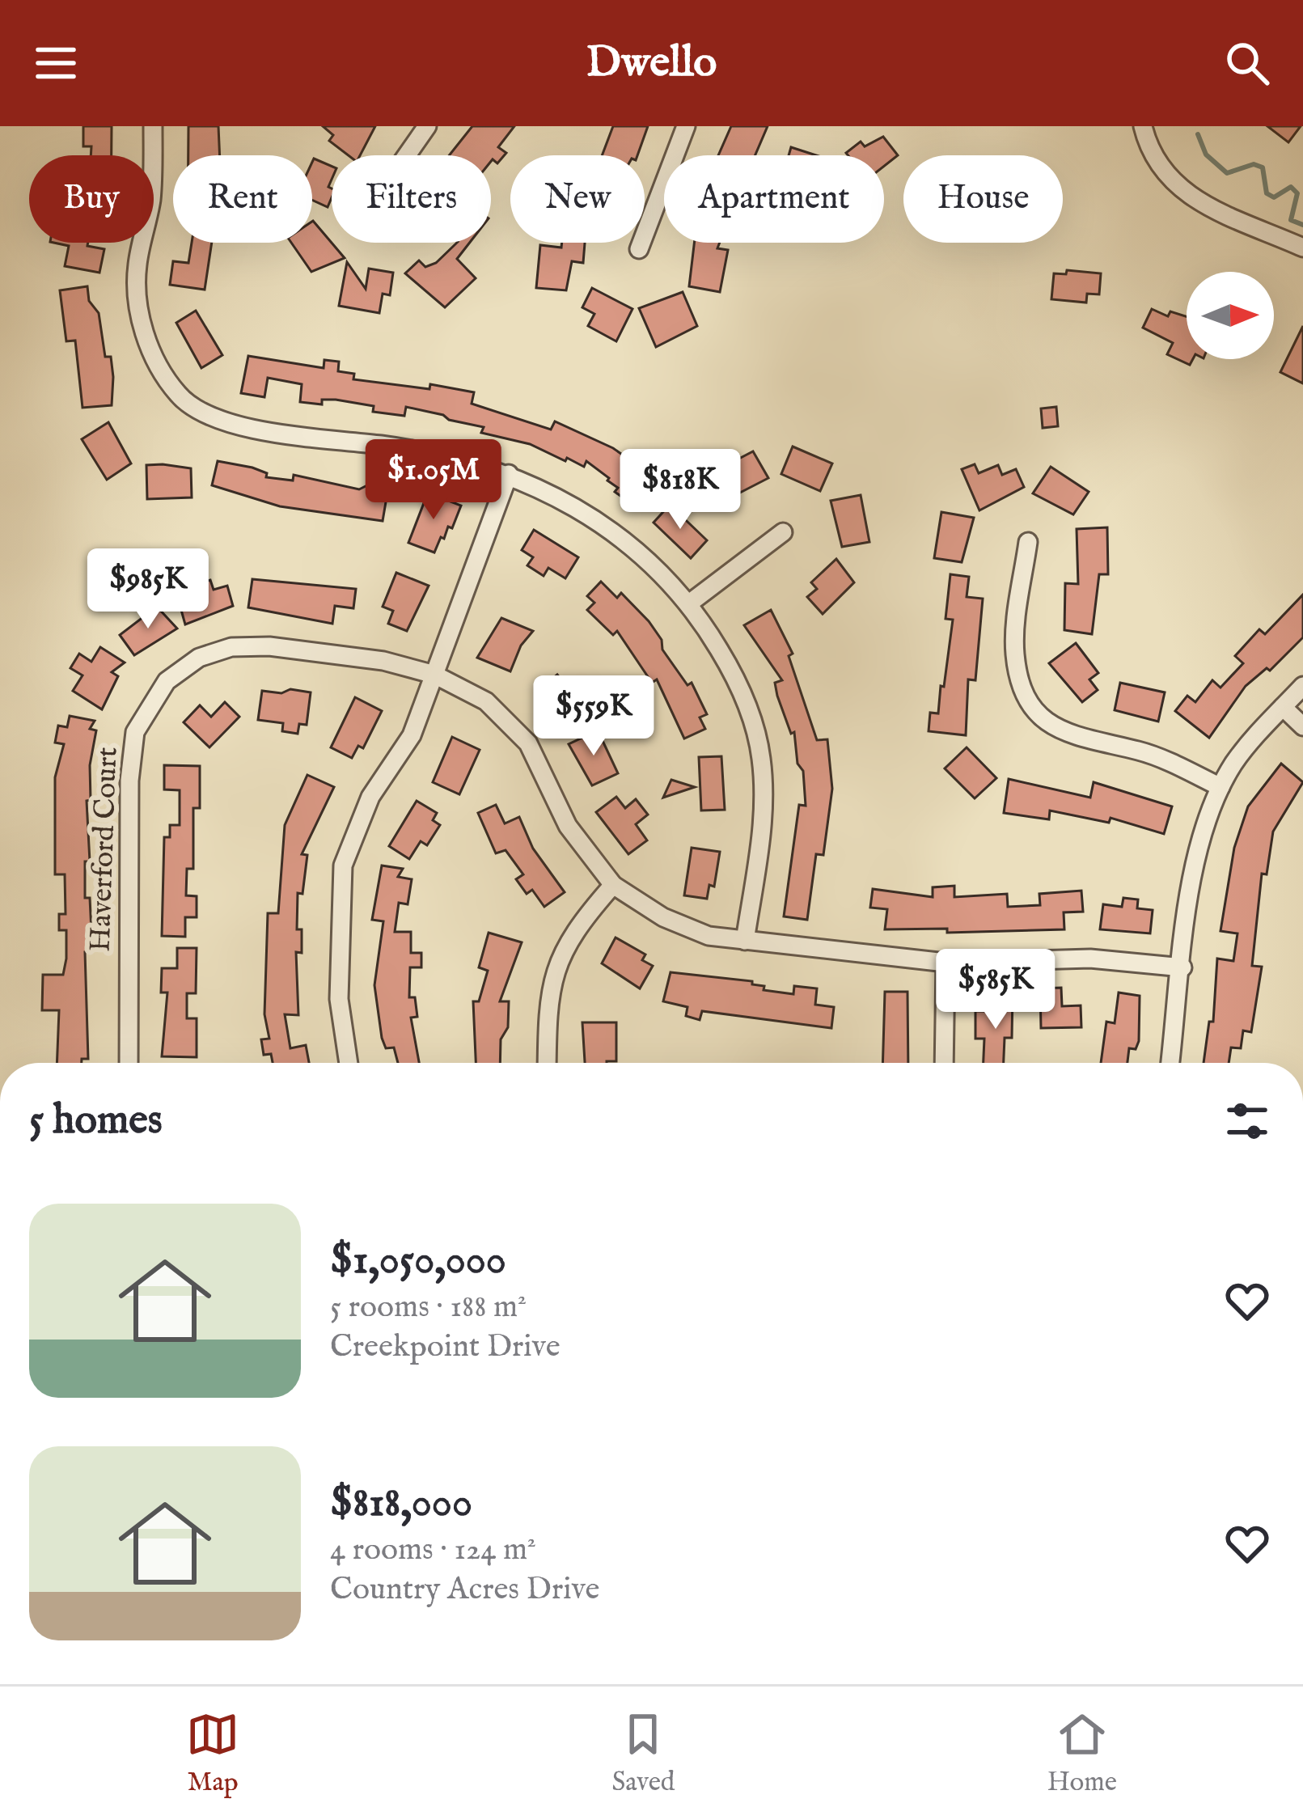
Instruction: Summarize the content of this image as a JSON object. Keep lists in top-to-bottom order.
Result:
{
  "streets": {
    "street": ["Haverford Court"]
  },
  "north": "right",
  "page": {
    "header": "Dwello",
    "chip": [
      "Buy",
      "Rent",
      "Filters",
      "New",
      "Apartment",
      "House"
    ],
    "price": [
      "$1.05M",
      "$818K",
      "$985K",
      "$559K",
      "$585K"
    ],
    "heading": "5 homes",
    "list": [
      {
        "name": "$1,050,000",
        "note": "5 rooms · 188 m² · Creekpoint Drive"
      },
      {
        "name": "$818,000",
        "note": "4 rooms · 124 m² · Country Acres Drive"
      }
    ],
    "tabs": ["Map", "Saved", "Home"]
  }
}
